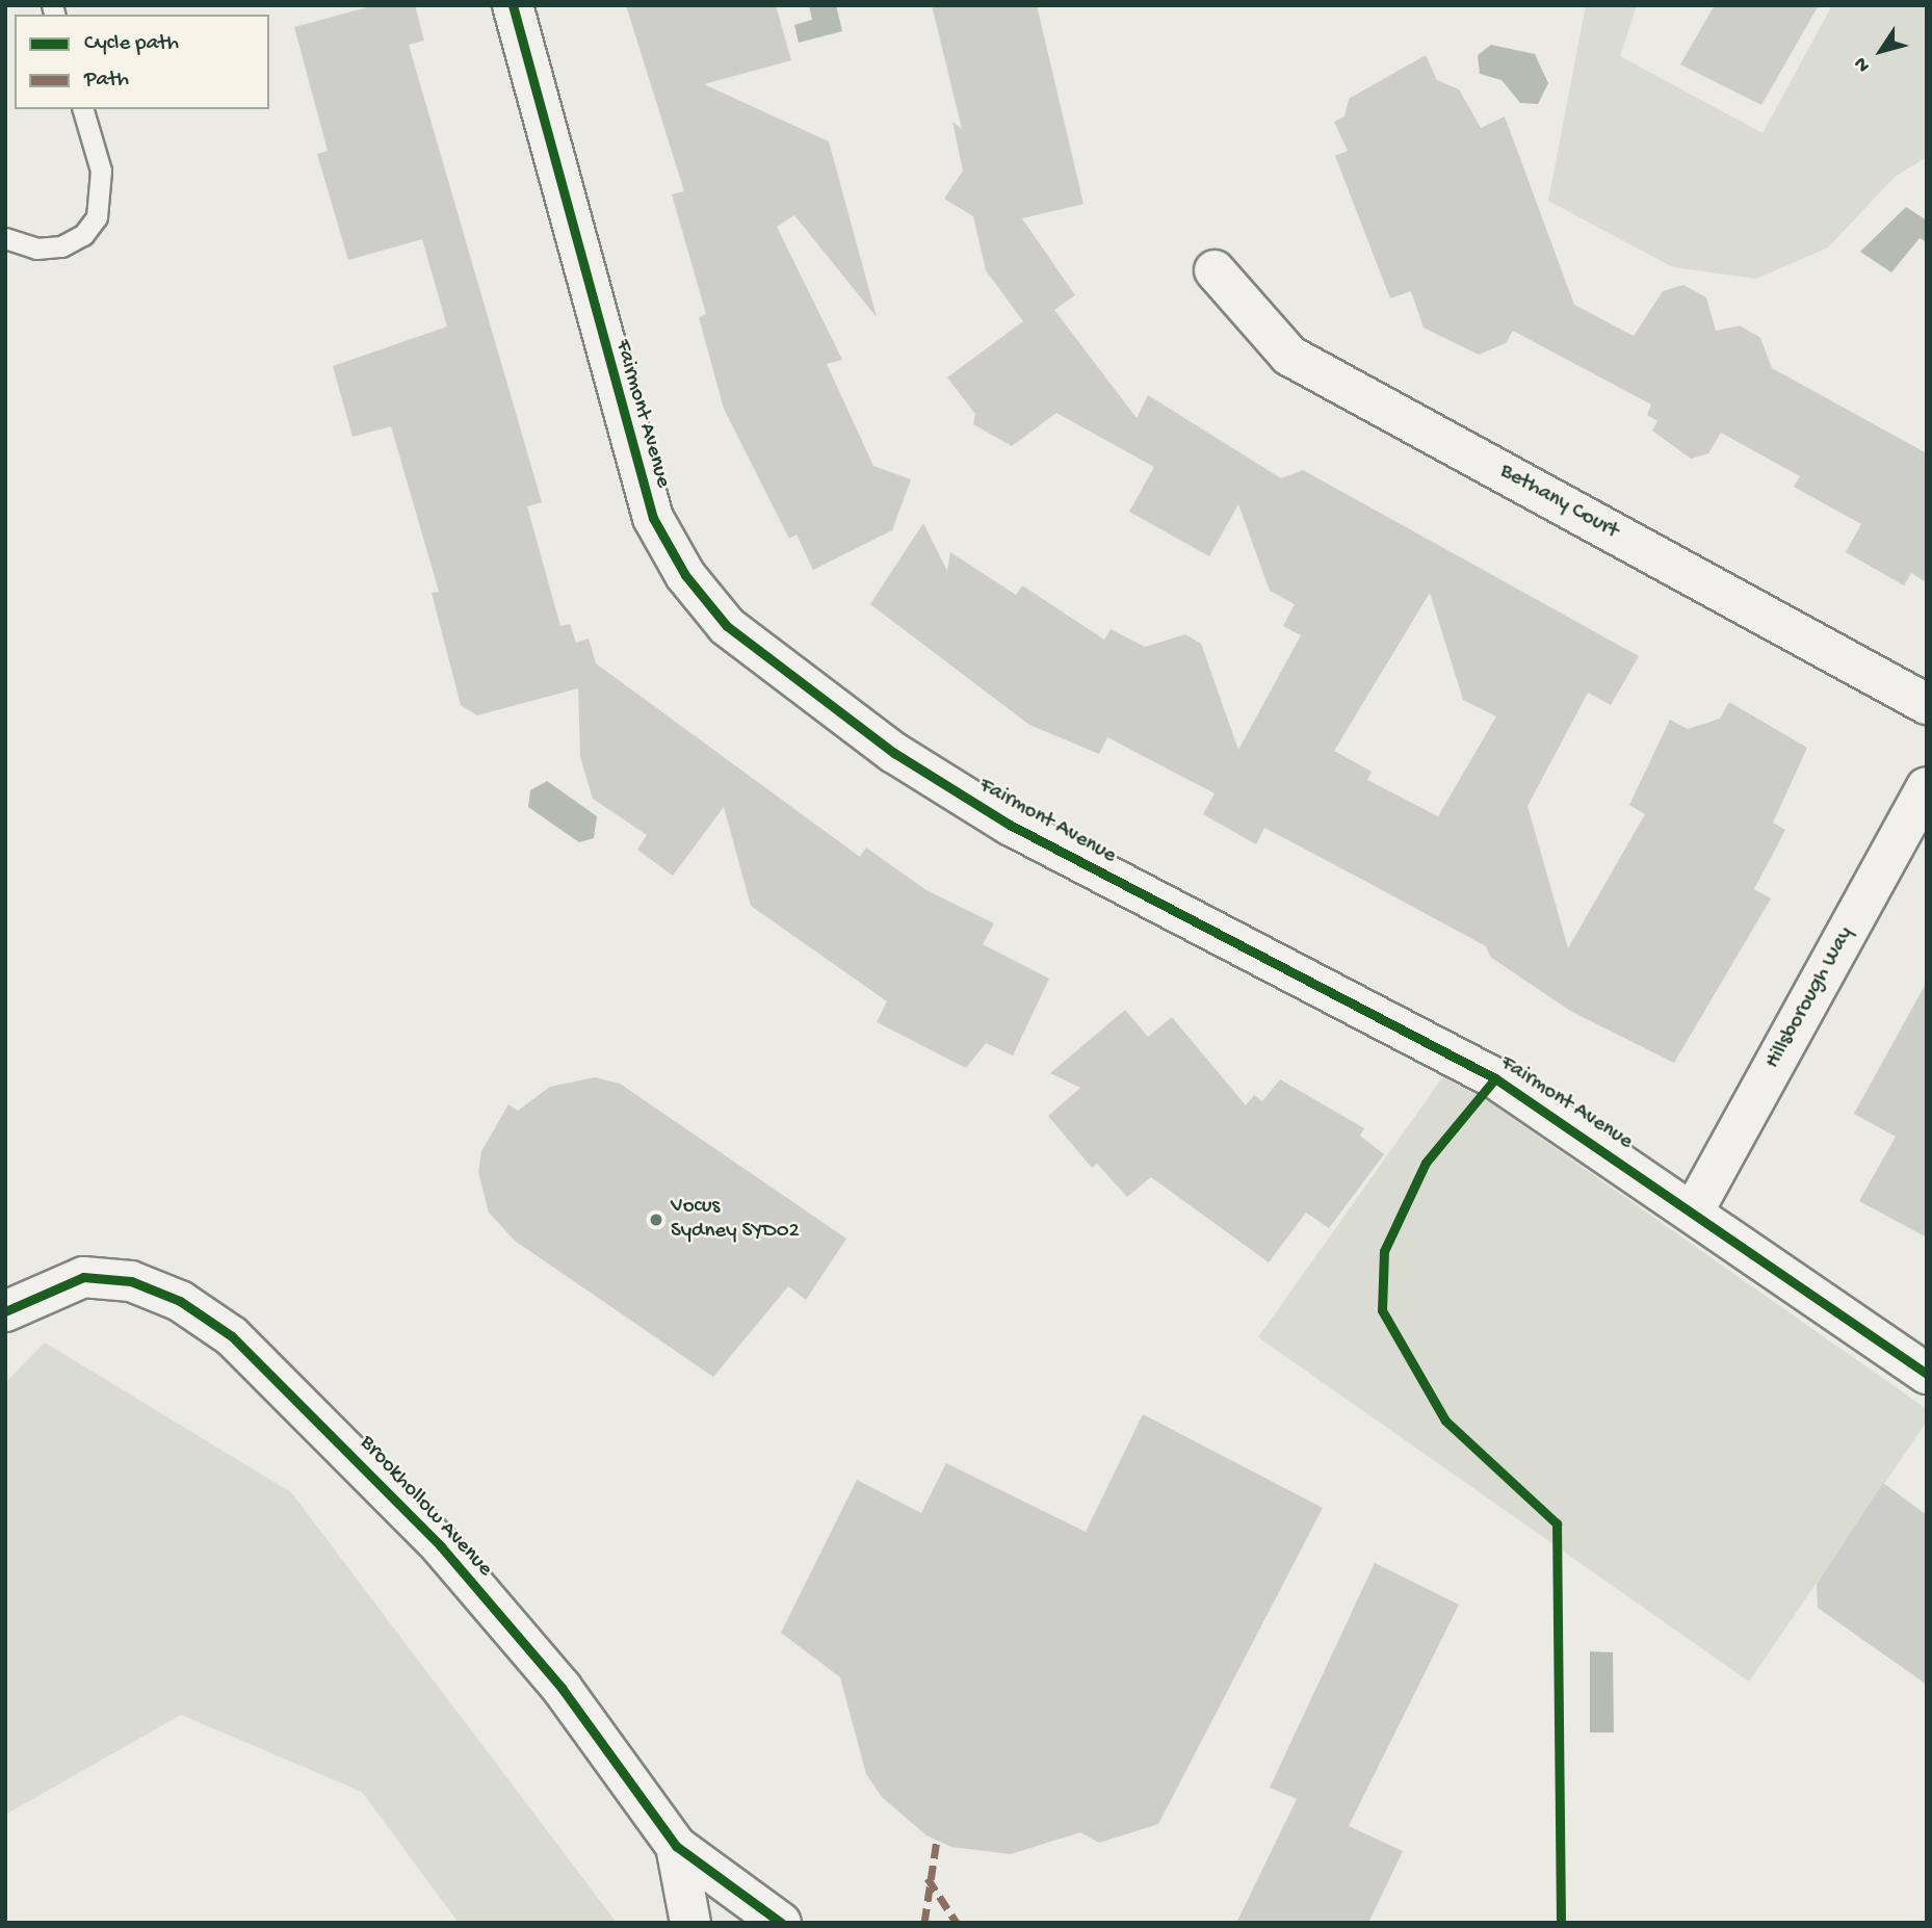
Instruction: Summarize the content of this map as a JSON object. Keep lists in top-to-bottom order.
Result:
{
  "streets": {
    "street": [
      "Fairmont Avenue",
      "Bethany Court",
      "Hillsborough Way",
      "Brookhollow Avenue"
    ]
  },
  "crossings": [
    ["Fairmont Avenue", "Hillsborough Way"]
  ],
  "places": ["Vocus Sydney SYD02"],
  "legend": ["Cycle path", "Path"],
  "north": "bottom left"
}
